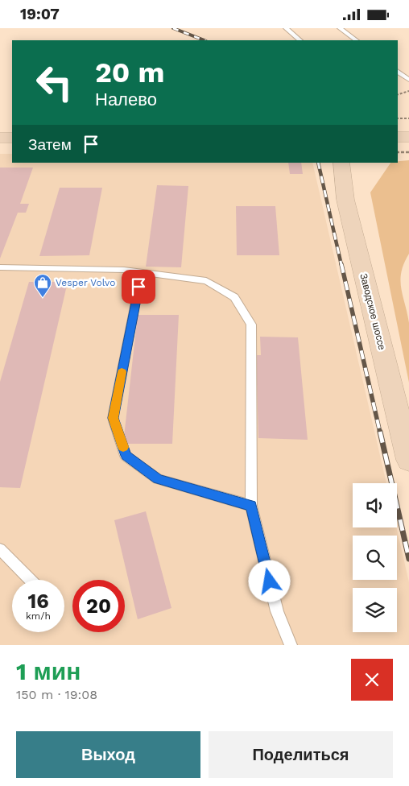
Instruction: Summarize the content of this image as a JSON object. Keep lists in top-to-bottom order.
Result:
{
  "streets": {
    "street": ["Заводское шоссе"]
  },
  "places": {
    "shop": ["Vesper Volvo"]
  },
  "page": {
    "status": "19:07",
    "turn": ["20 m", "Налево"],
    "then": "Затем",
    "speed": "16 km/h",
    "limit": "20",
    "heading": ["1 мин", "150 m · 19:08"],
    "buttons": ["Выход", "Поделиться"]
  }
}
